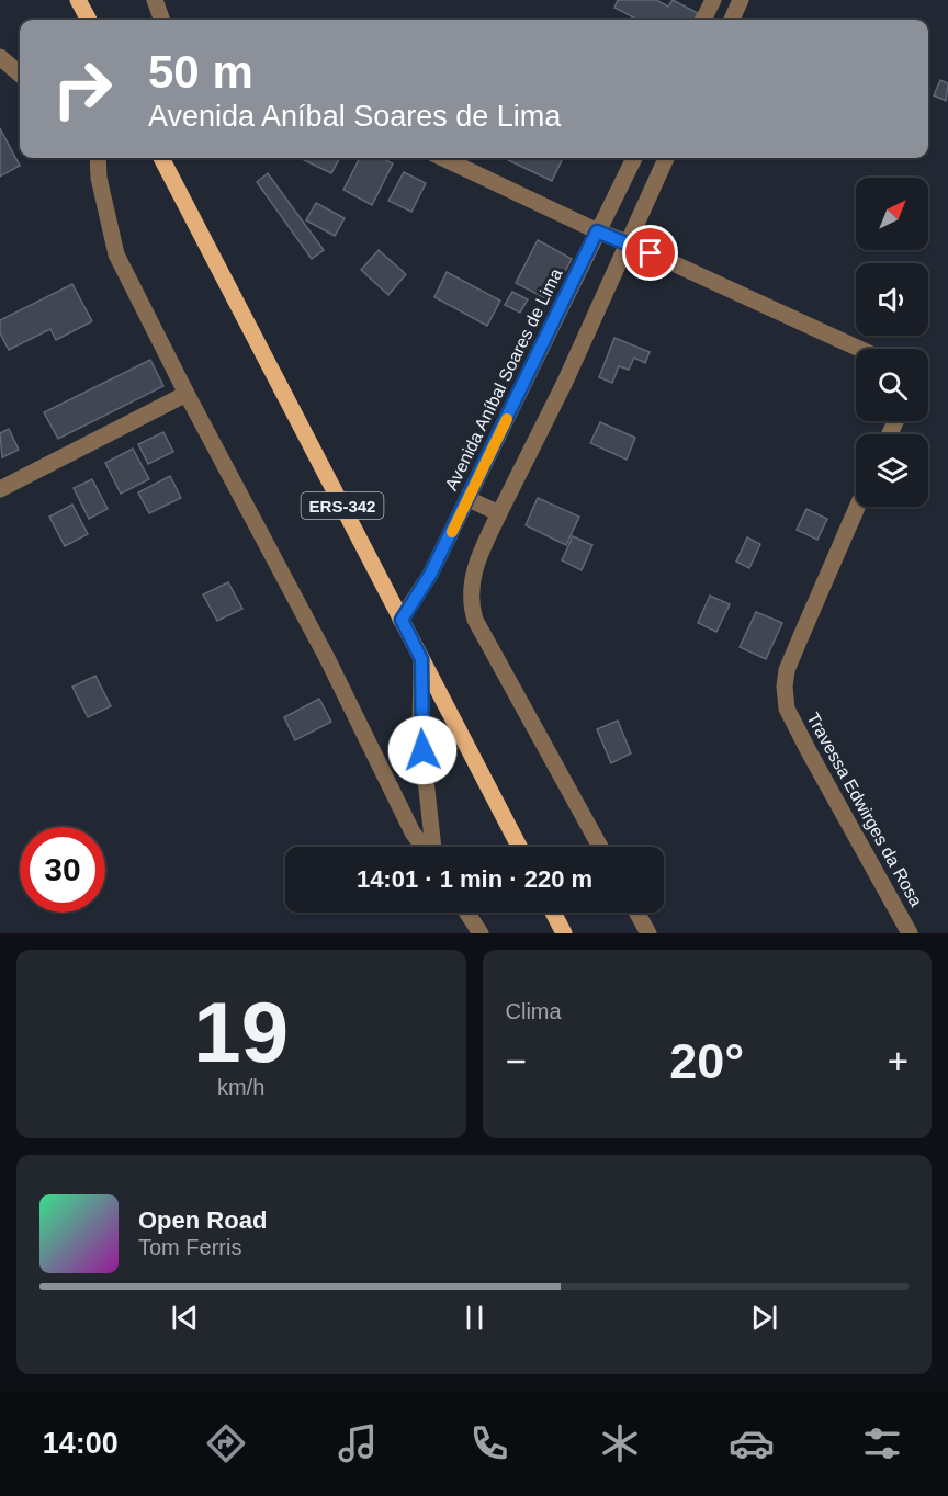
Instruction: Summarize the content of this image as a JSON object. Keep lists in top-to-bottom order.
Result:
{
  "streets": {
    "main road": ["ERS-342"],
    "street": ["Avenida Aníbal Soares de Lima", "Travessa Edwirges da Rosa"]
  },
  "crossings": [
    ["Avenida Aníbal Soares de Lima", "ERS-342"]
  ],
  "north": "top right",
  "page": {
    "turn": ["50 m", "Avenida Aníbal Soares de Lima"],
    "limit": "30",
    "trip": "14:01 · 1 min · 220 m",
    "tile": [
      ["19", "km/h"],
      "Clima"
    ],
    "heat": ["−", "20°", "+"],
    "song": ["Open Road", "Tom Ferris"],
    "tabs": "14:00"
  }
}
